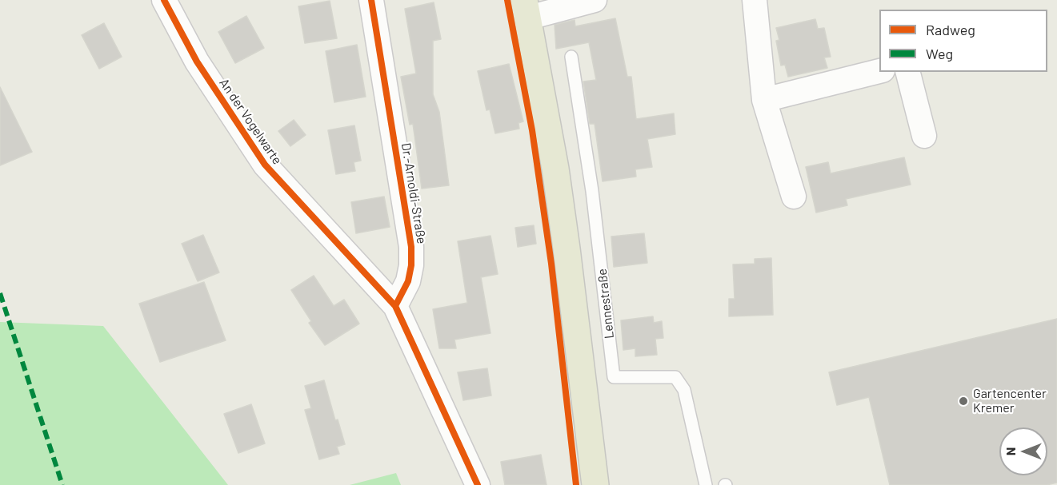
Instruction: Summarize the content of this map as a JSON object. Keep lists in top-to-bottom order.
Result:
{
  "streets": {
    "street": ["An der Vogelwarte", "Dr.-Arnoldi-Straße"],
    "lane": ["Lennestraße"]
  },
  "crossings": [
    ["An der Vogelwarte", "Dr.-Arnoldi-Straße"]
  ],
  "places": ["Gartencenter Kremer"],
  "legend": ["Radweg", "Weg"],
  "north": "left"
}
